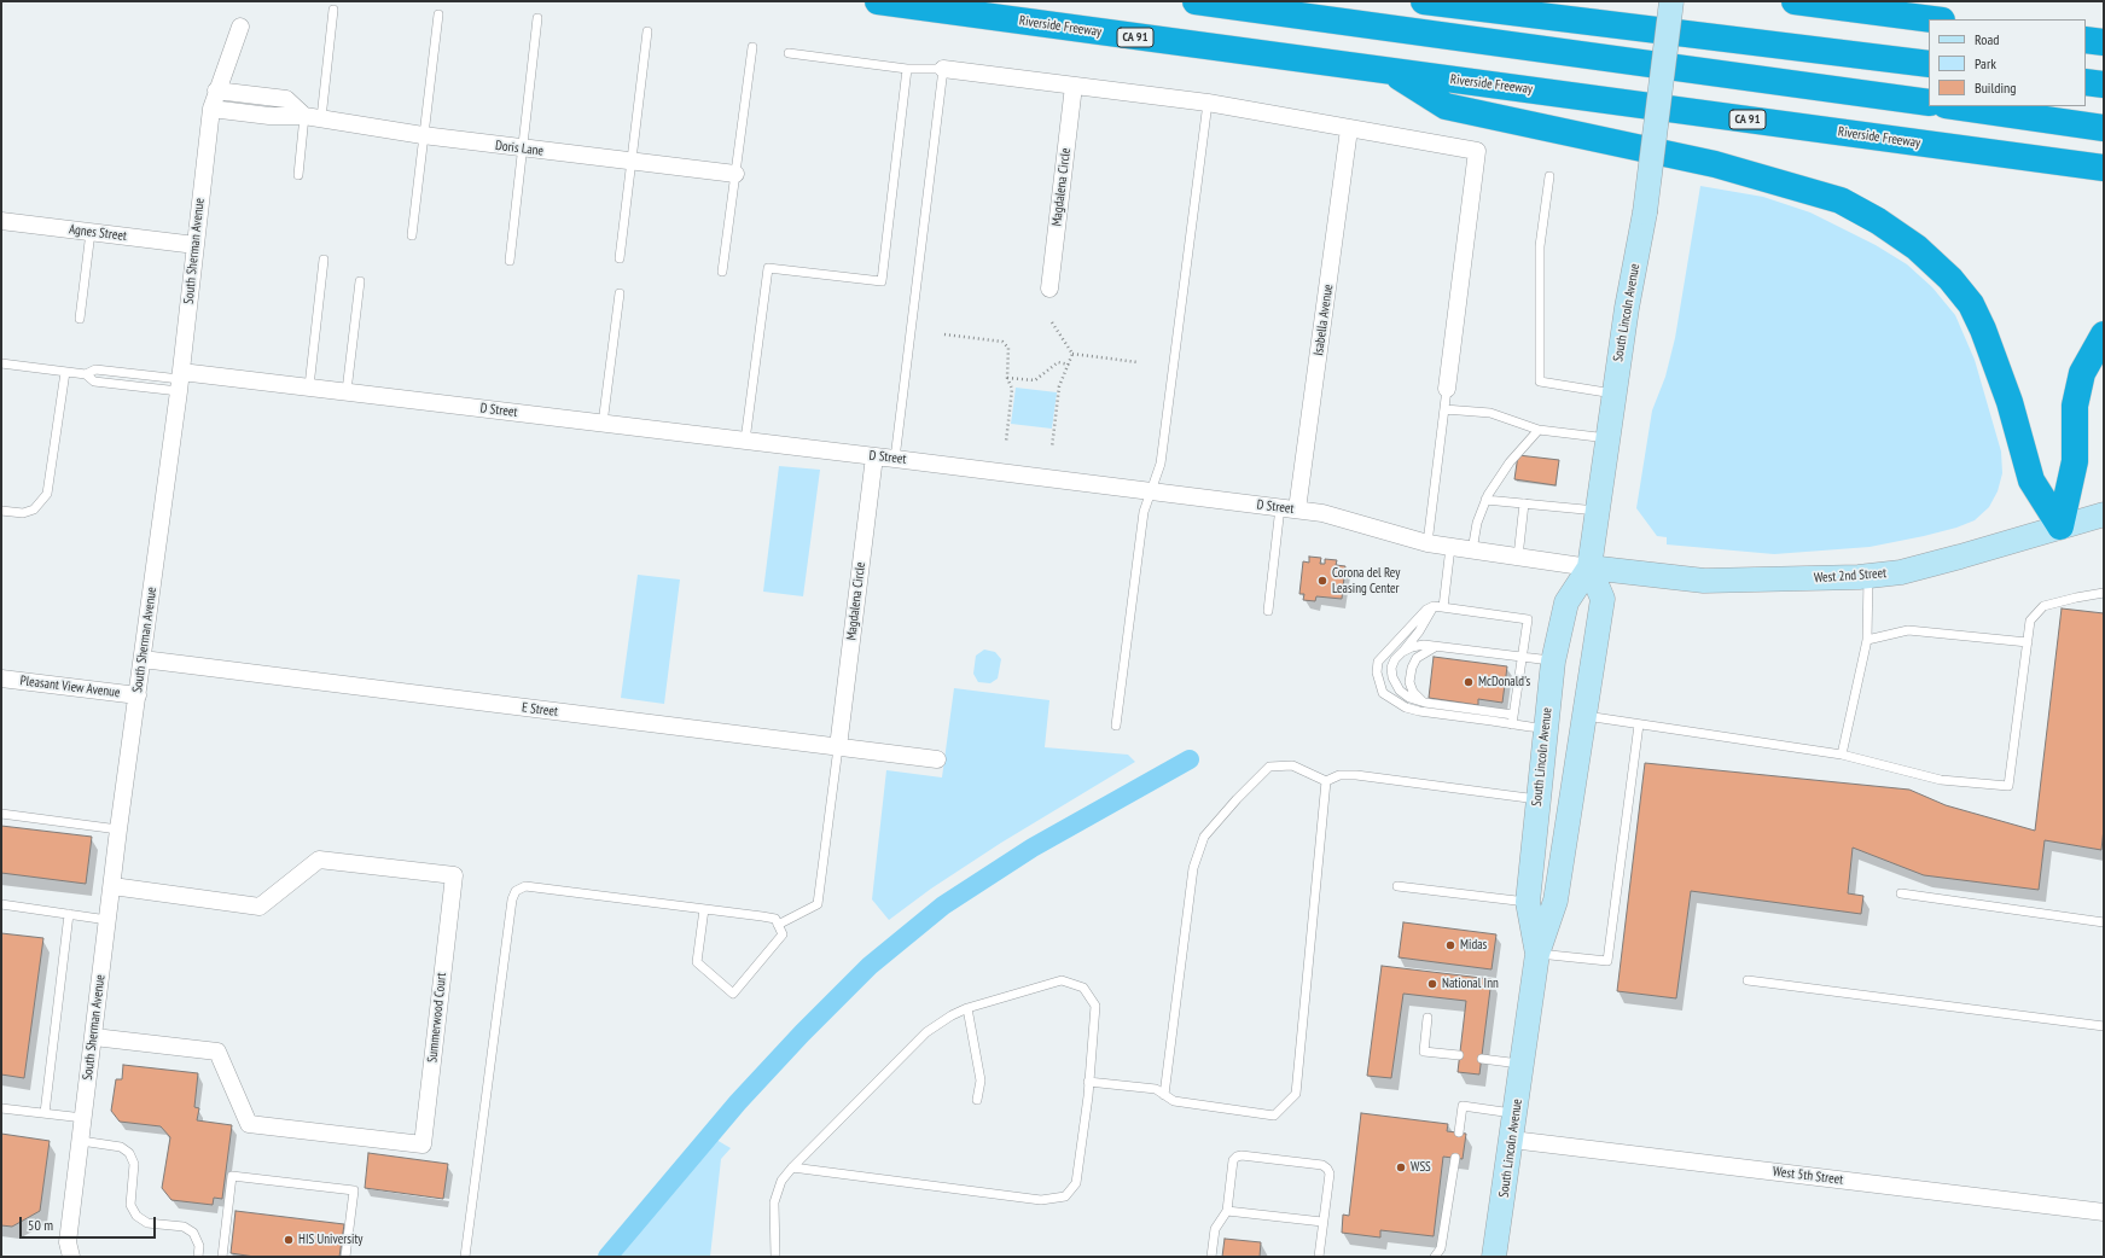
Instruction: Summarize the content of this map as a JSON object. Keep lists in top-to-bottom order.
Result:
{
  "streets": {
    "highway": ["Riverside Freeway", "CA 91"],
    "main road": ["South Lincoln Avenue", "West 2nd Street"],
    "street": [
      "Doris Lane",
      "Magdalena Circle",
      "Agnes Street",
      "South Sherman Avenue",
      "Isabella Avenue",
      "D Street",
      "Pleasant View Avenue",
      "E Street",
      "Summerwood Court",
      "West 5th Street"
    ]
  },
  "crossings": [
    ["Doris Lane", "South Sherman Avenue"],
    ["Magdalena Circle", "D Street"],
    ["Magdalena Circle", "E Street"],
    ["Agnes Street", "South Sherman Avenue"],
    ["South Sherman Avenue", "D Street"],
    ["South Sherman Avenue", "Pleasant View Avenue"],
    ["South Sherman Avenue", "E Street"],
    ["South Sherman Avenue", "Summerwood Court"],
    ["South Lincoln Avenue", "D Street"],
    ["South Lincoln Avenue", "West 2nd Street"],
    ["South Lincoln Avenue", "West 5th Street"],
    ["Isabella Avenue", "D Street"],
    ["D Street", "West 2nd Street"]
  ],
  "places": [
    "Corona del Rey Leasing Center",
    "McDonald's",
    "Midas",
    "National Inn",
    "WSS",
    "HIS University"
  ],
  "legend": ["Road", "Park", "Building"],
  "scale_bar": "50 m"
}
